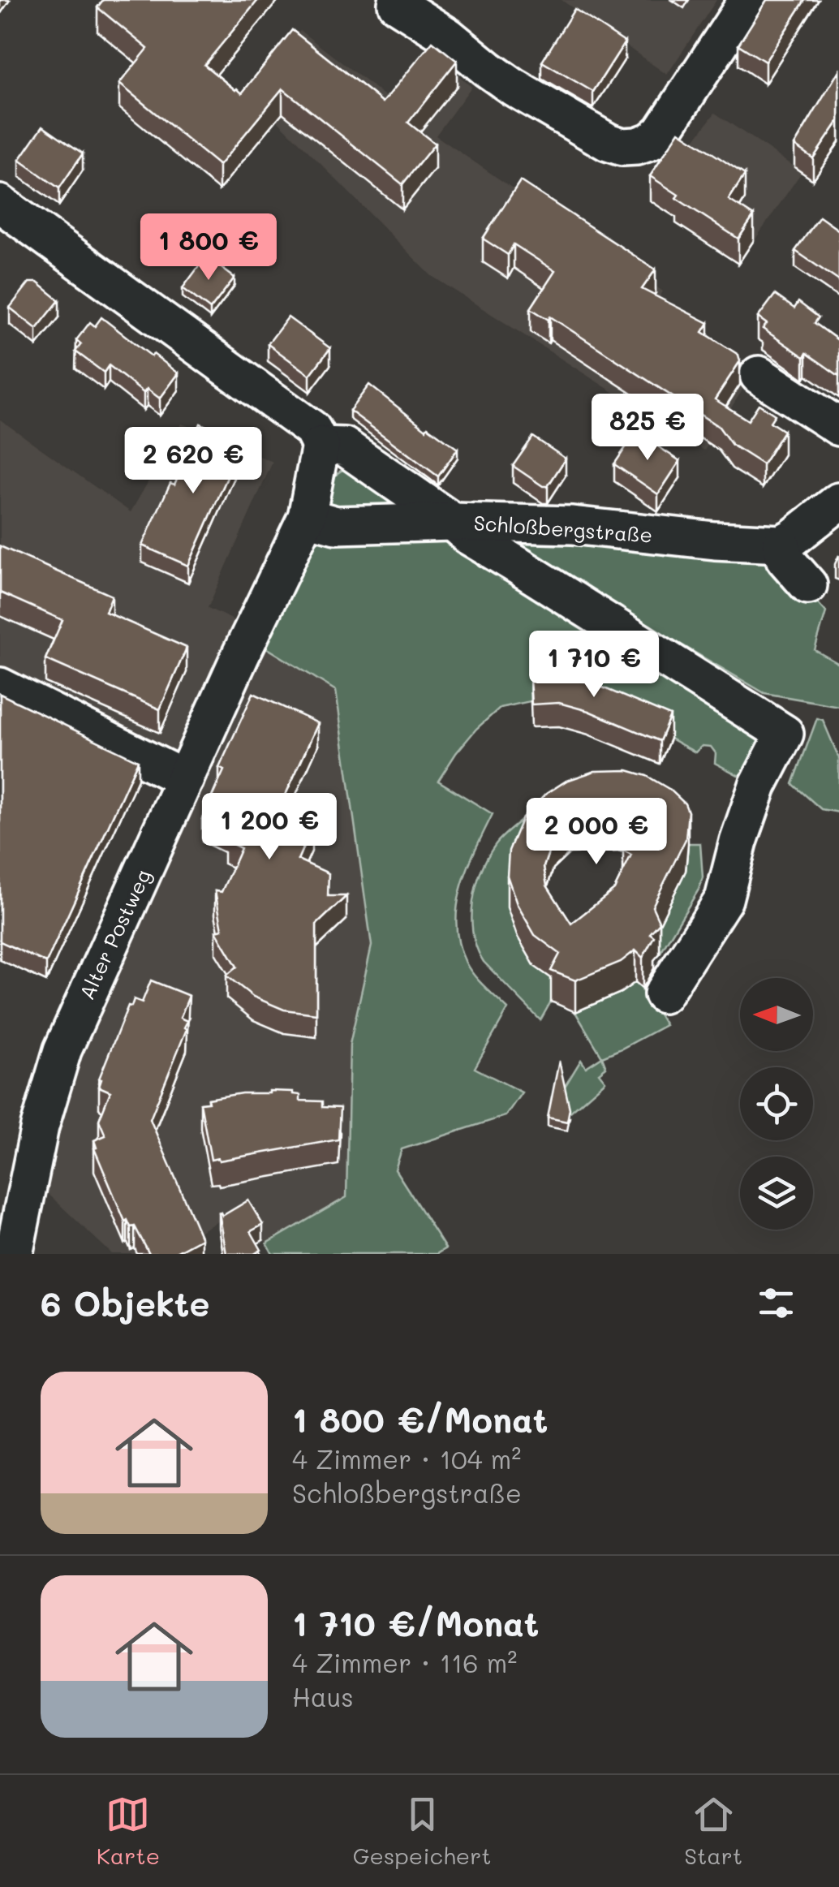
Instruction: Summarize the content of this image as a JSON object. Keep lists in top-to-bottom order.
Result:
{
  "streets": {
    "street": ["Schloßbergstraße", "Alter Postweg"]
  },
  "crossings": [
    ["Schloßbergstraße", "Alter Postweg"]
  ],
  "north": "left",
  "page": {
    "price": [
      "1 800 €",
      "825 €",
      "2 620 €",
      "1 710 €",
      "1 200 €",
      "2 000 €"
    ],
    "heading": "6 Objekte",
    "list": [
      {
        "name": "1 800 €/Monat",
        "note": "4 Zimmer · 104 m² · Schloßbergstraße"
      },
      {
        "name": "1 710 €/Monat",
        "note": "4 Zimmer · 116 m² · Haus"
      }
    ],
    "tabs": ["Karte", "Gespeichert", "Start"]
  }
}
